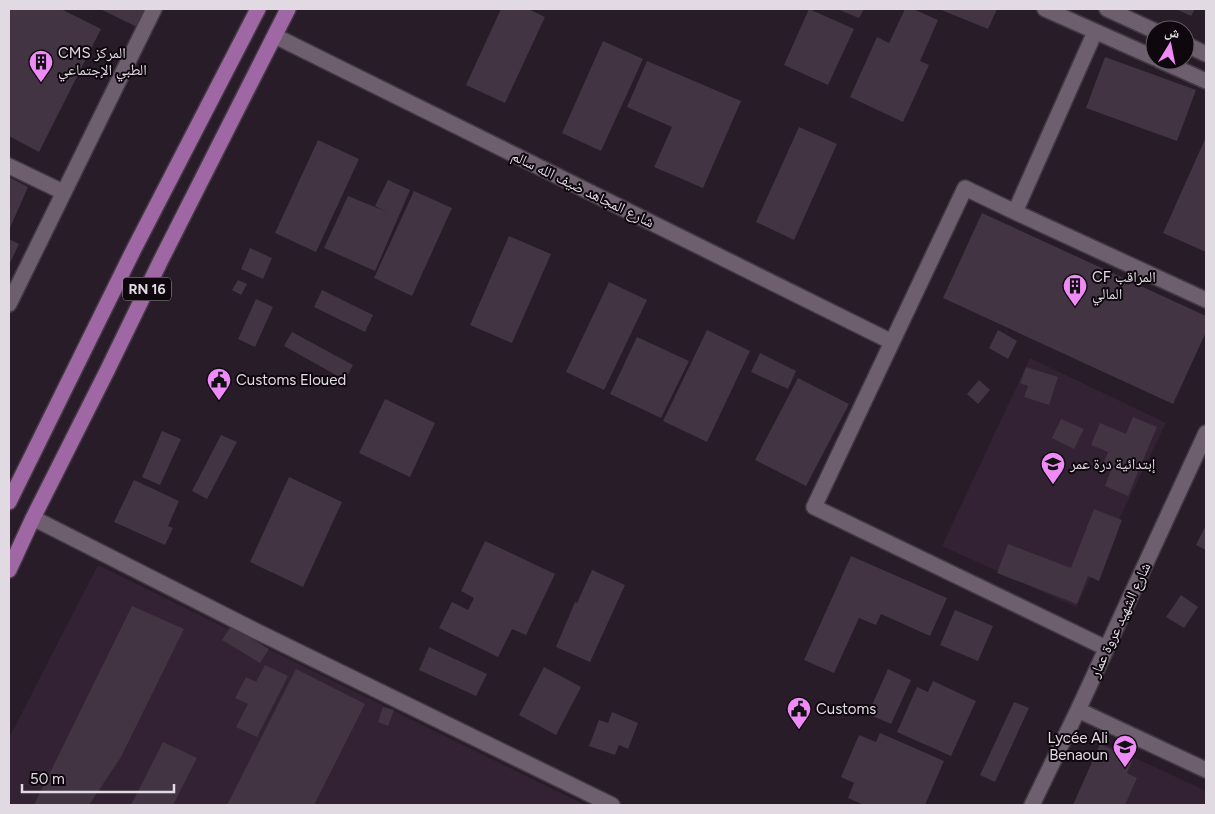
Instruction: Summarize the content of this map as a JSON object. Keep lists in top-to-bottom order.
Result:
{
  "streets": {
    "main road": ["RN 16"],
    "street": ["شارع المجاهد ضيف الله سالم", "شارع الشهيد عروة عمار"]
  },
  "crossings": [
    ["شارع المجاهد ضيف الله سالم", "RN 16"]
  ],
  "places": {
    "building": ["CMS المركز الطبي الإجتماعي", "CF المراقب المالي"],
    "public building": ["Customs Eloued", "Customs"],
    "school or university": ["إبتدائية درة عمر", "Lycée Ali Benaoun"]
  },
  "scale_bar": "50 m",
  "north": "top"
}
